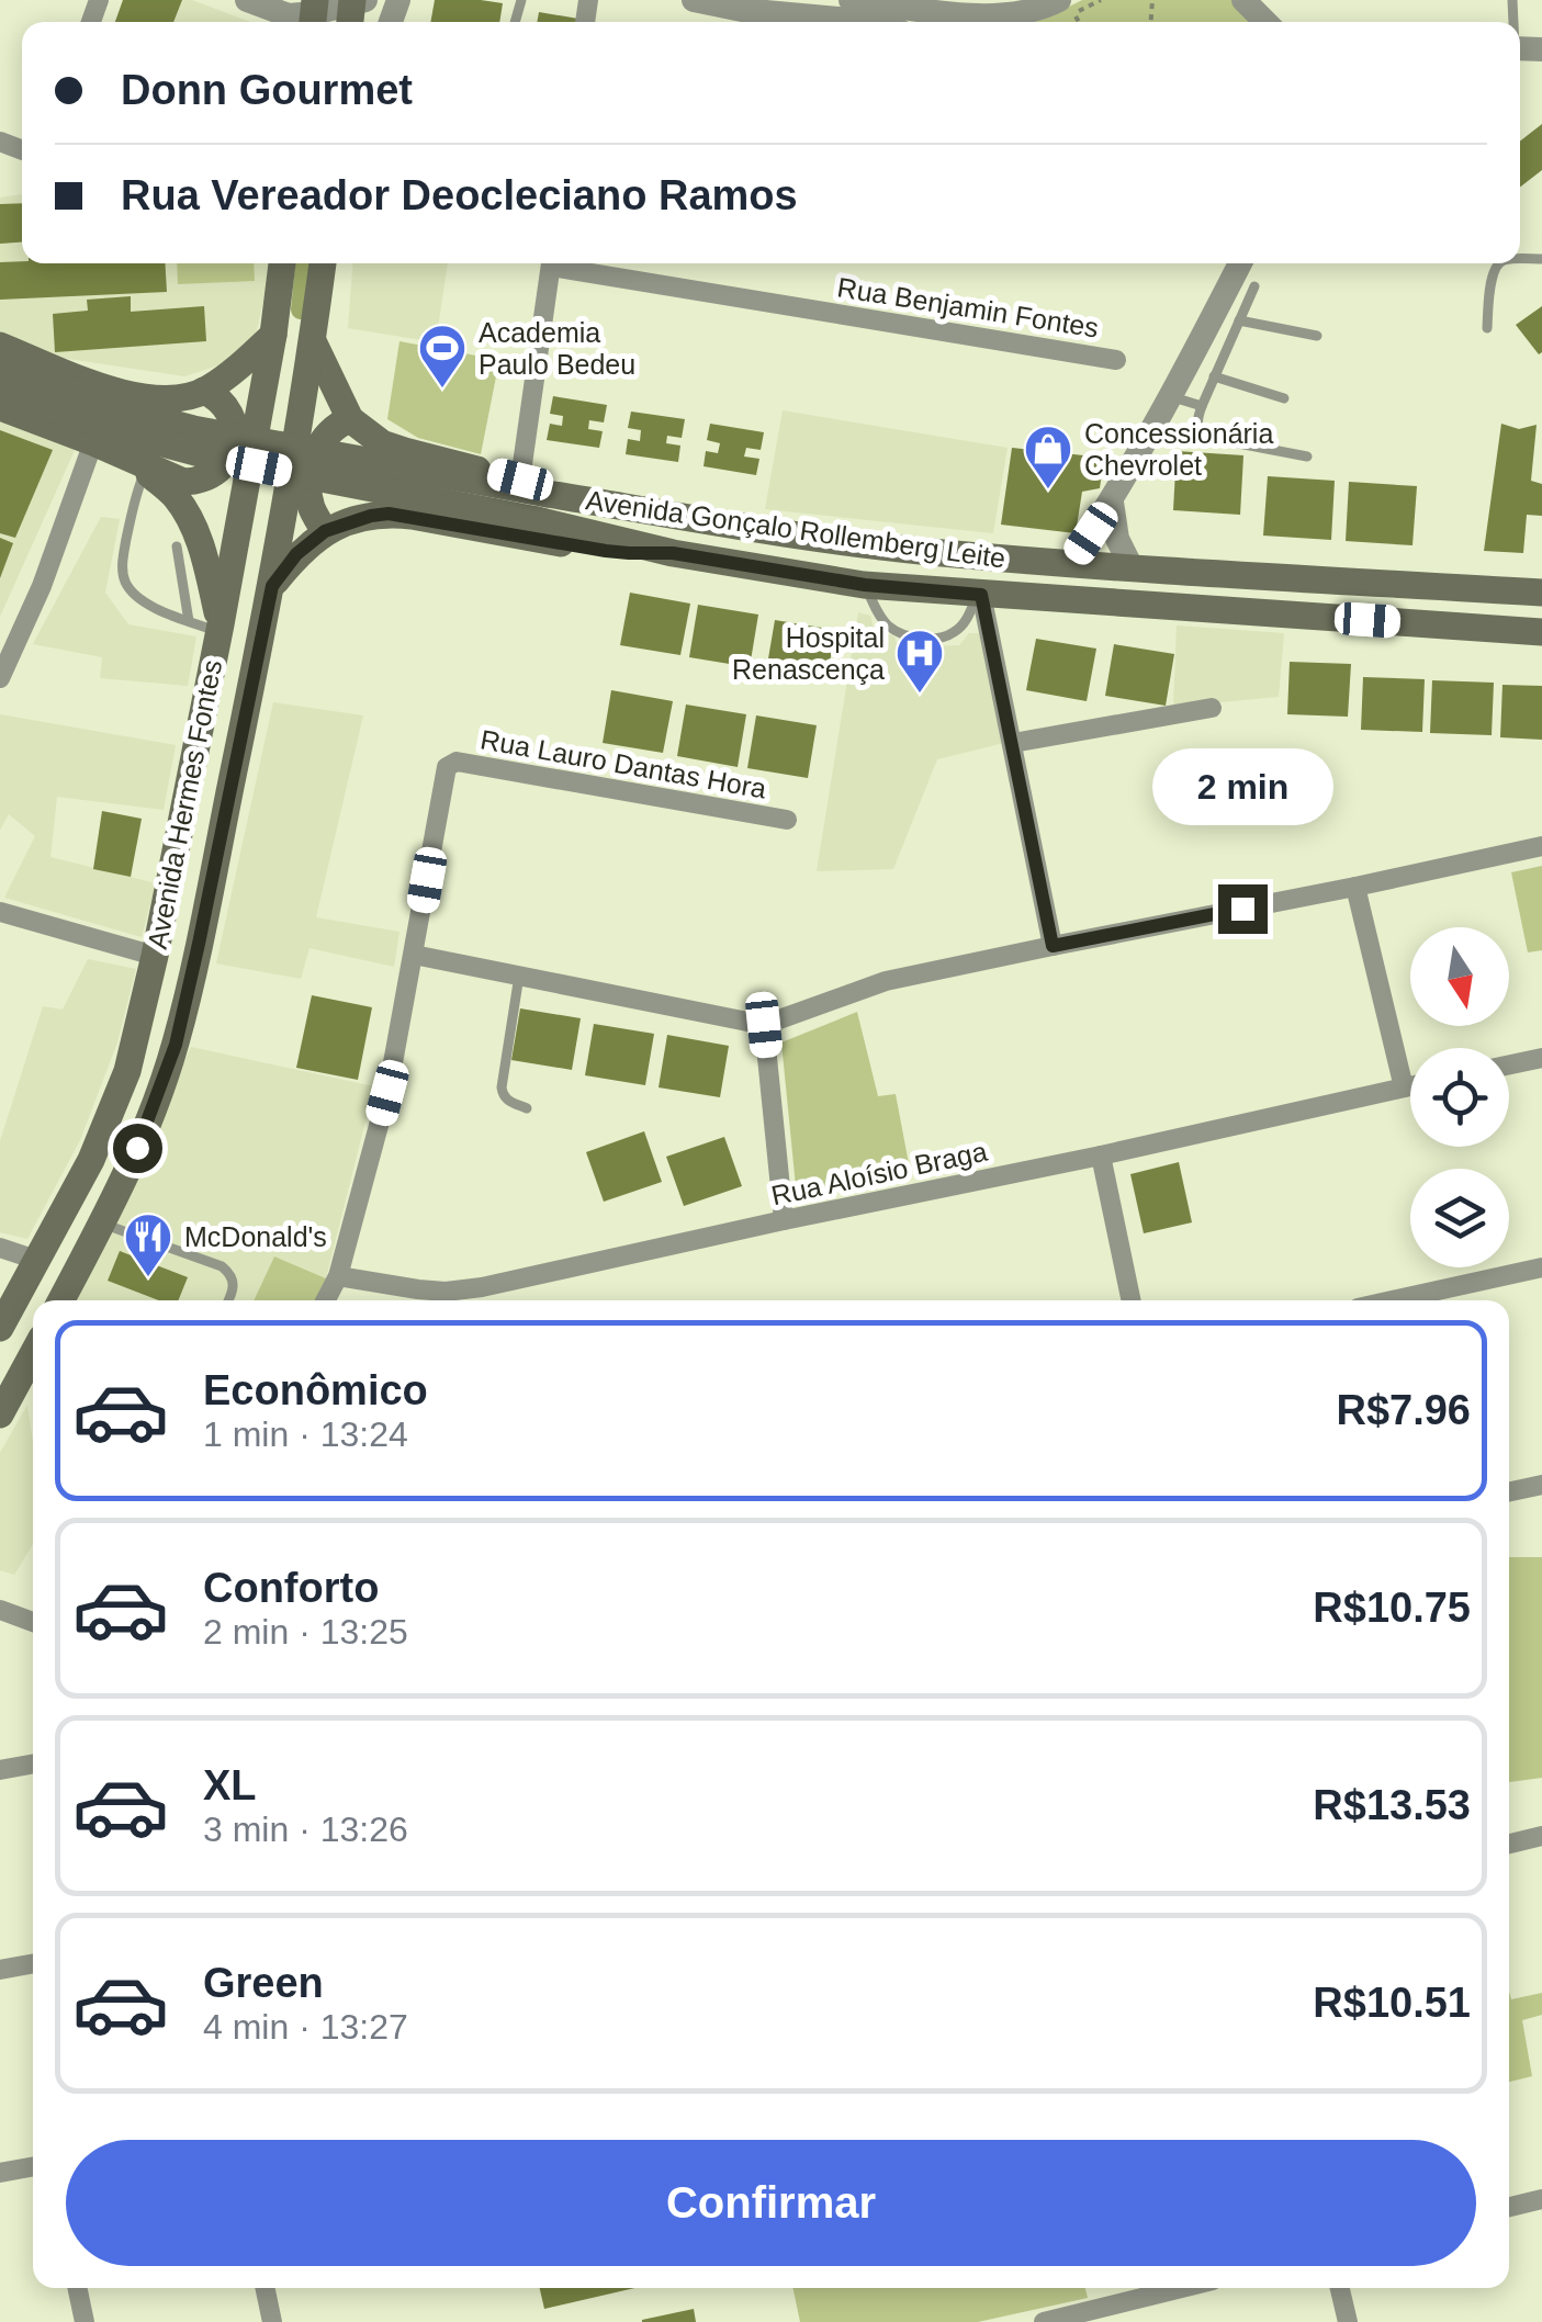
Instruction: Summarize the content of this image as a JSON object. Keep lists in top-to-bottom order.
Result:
{
  "streets": {
    "main road": ["Avenida Gonçalo Rollemberg Leite", "Avenida Hermes Fontes"],
    "street": ["Rua Benjamin Fontes", "Rua Lauro Dantas Hora", "Rua Aloísio Braga"]
  },
  "places": {
    "sports": ["Academia Paulo Bedeu"],
    "shop": ["Concessionária Chevrolet"],
    "hospital": ["Hospital Renascença"],
    "restaurant": ["McDonald's"]
  },
  "north": "bottom",
  "page": {
    "banner": ["Donn Gourmet", "Rua Vereador Deocleciano Ramos"],
    "bubble": "2 min",
    "list": [
      {
        "name": "Econômico",
        "note": "1 min · 13:24",
        "value": "R$7.96"
      },
      {
        "name": "Conforto",
        "note": "2 min · 13:25",
        "value": "R$10.75"
      },
      {
        "name": "XL",
        "note": "3 min · 13:26",
        "value": "R$13.53"
      },
      {
        "name": "Green",
        "note": "4 min · 13:27",
        "value": "R$10.51"
      }
    ],
    "buttons": "Confirmar"
  }
}
